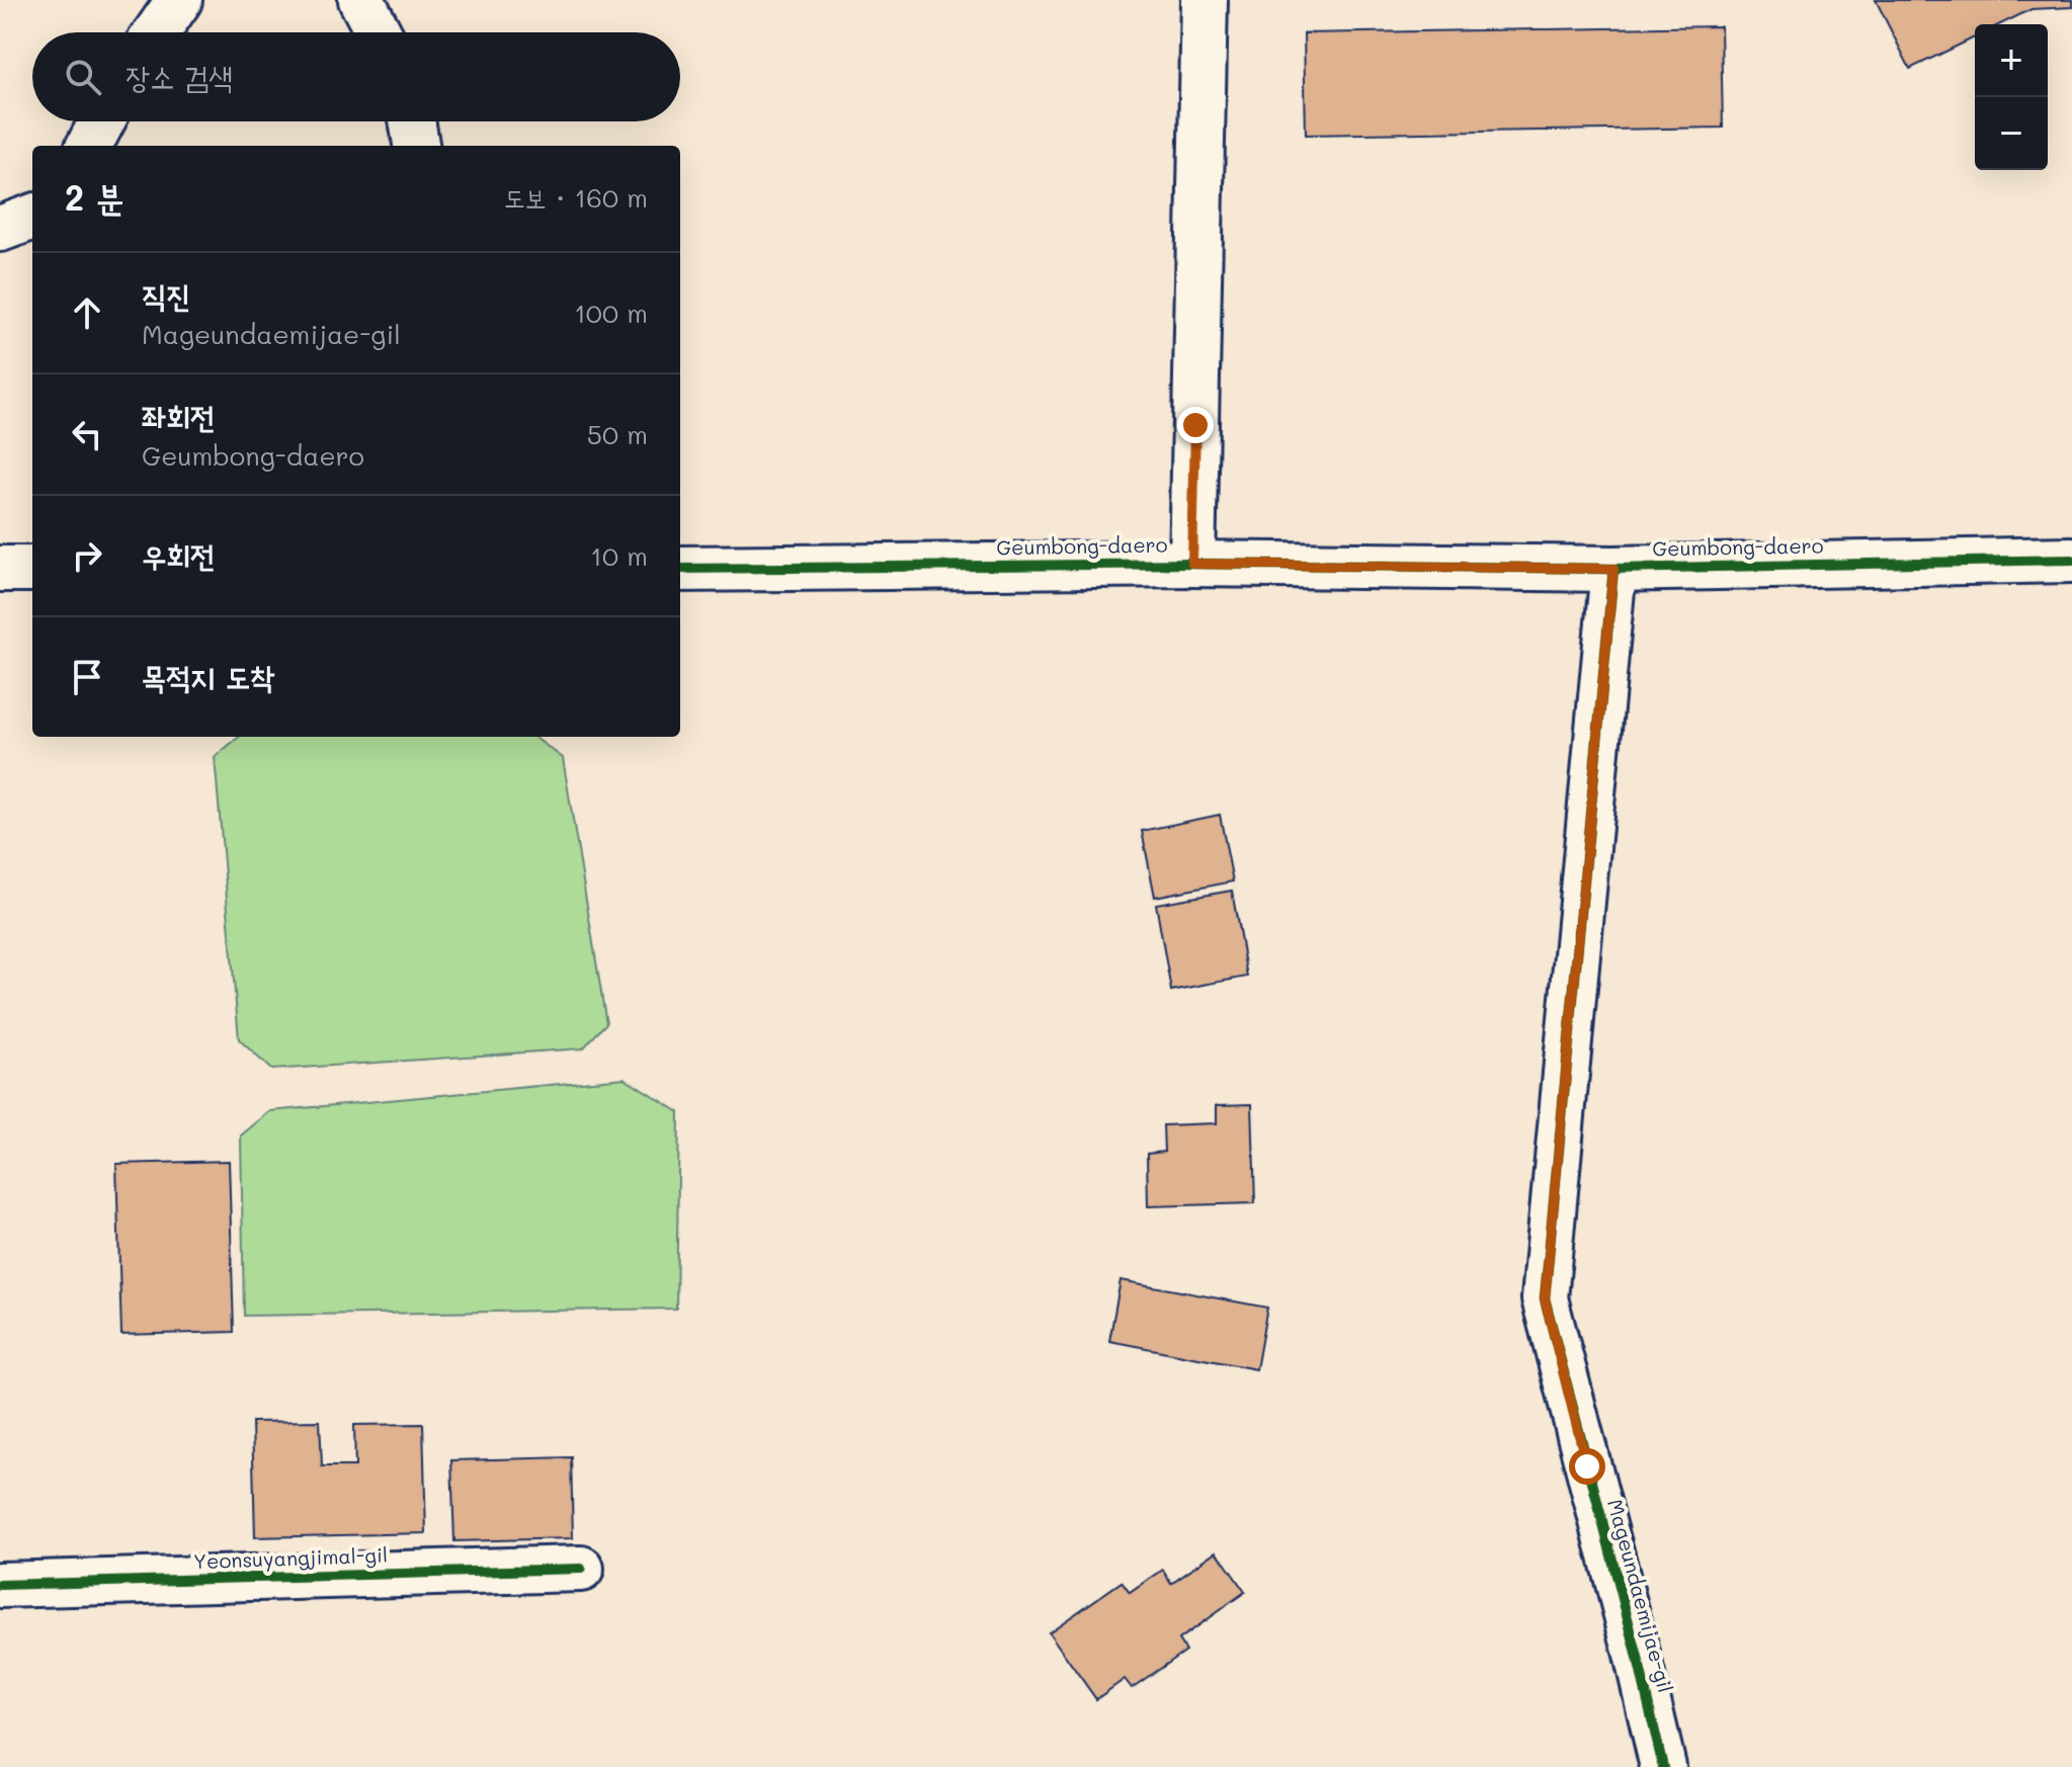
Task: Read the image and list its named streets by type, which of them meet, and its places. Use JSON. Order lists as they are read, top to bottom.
{
  "streets": {
    "street": ["Geumbong-daero", "Yeonsuyangjimal-gil", "Mageundaemijae-gil"]
  },
  "crossings": [
    ["Geumbong-daero", "Mageundaemijae-gil"]
  ],
  "page": {
    "map_buttons": ["+", "−"],
    "search": "장소 검색",
    "heading": ["2 분", "도보 · 160 m"],
    "list": [
      ["직진", "Mageundaemijae-gil", "100 m"],
      ["좌회전", "Geumbong-daero", "50 m"],
      ["우회전", "10 m"],
      "목적지 도착"
    ]
  }
}
